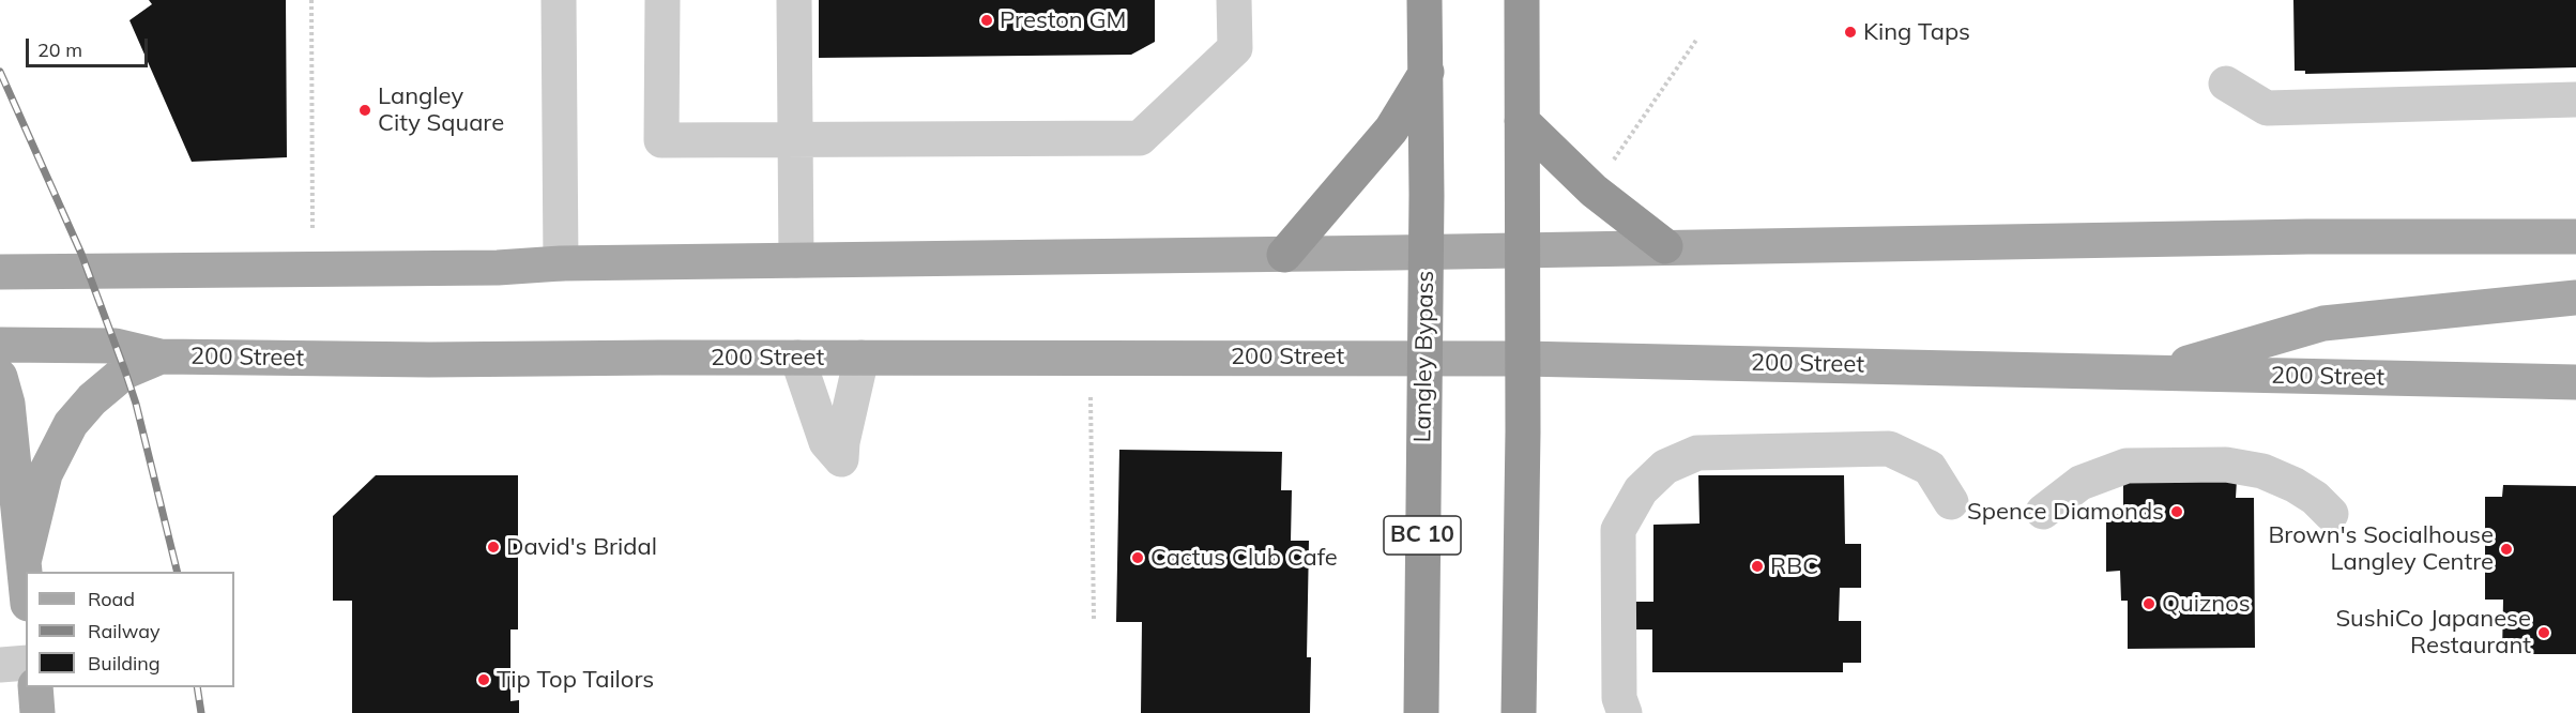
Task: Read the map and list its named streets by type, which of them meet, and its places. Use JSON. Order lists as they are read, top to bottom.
{
  "streets": {
    "highway": ["Langley Bypass", "BC 10"],
    "main road": ["200 Street"]
  },
  "crossings": [
    ["200 Street", "Langley Bypass"]
  ],
  "places": [
    "Preston GM",
    "King Taps",
    "Langley City Square",
    "Spence Diamonds",
    "David's Bridal",
    "Brown's Socialhouse Langley Centre",
    "Cactus Club Cafe",
    "RBC",
    "Quiznos",
    "SushiCo Japanese Restaurant",
    "Tip Top Tailors"
  ],
  "legend": ["Road", "Railway", "Building"],
  "scale_bar": "20 m"
}
